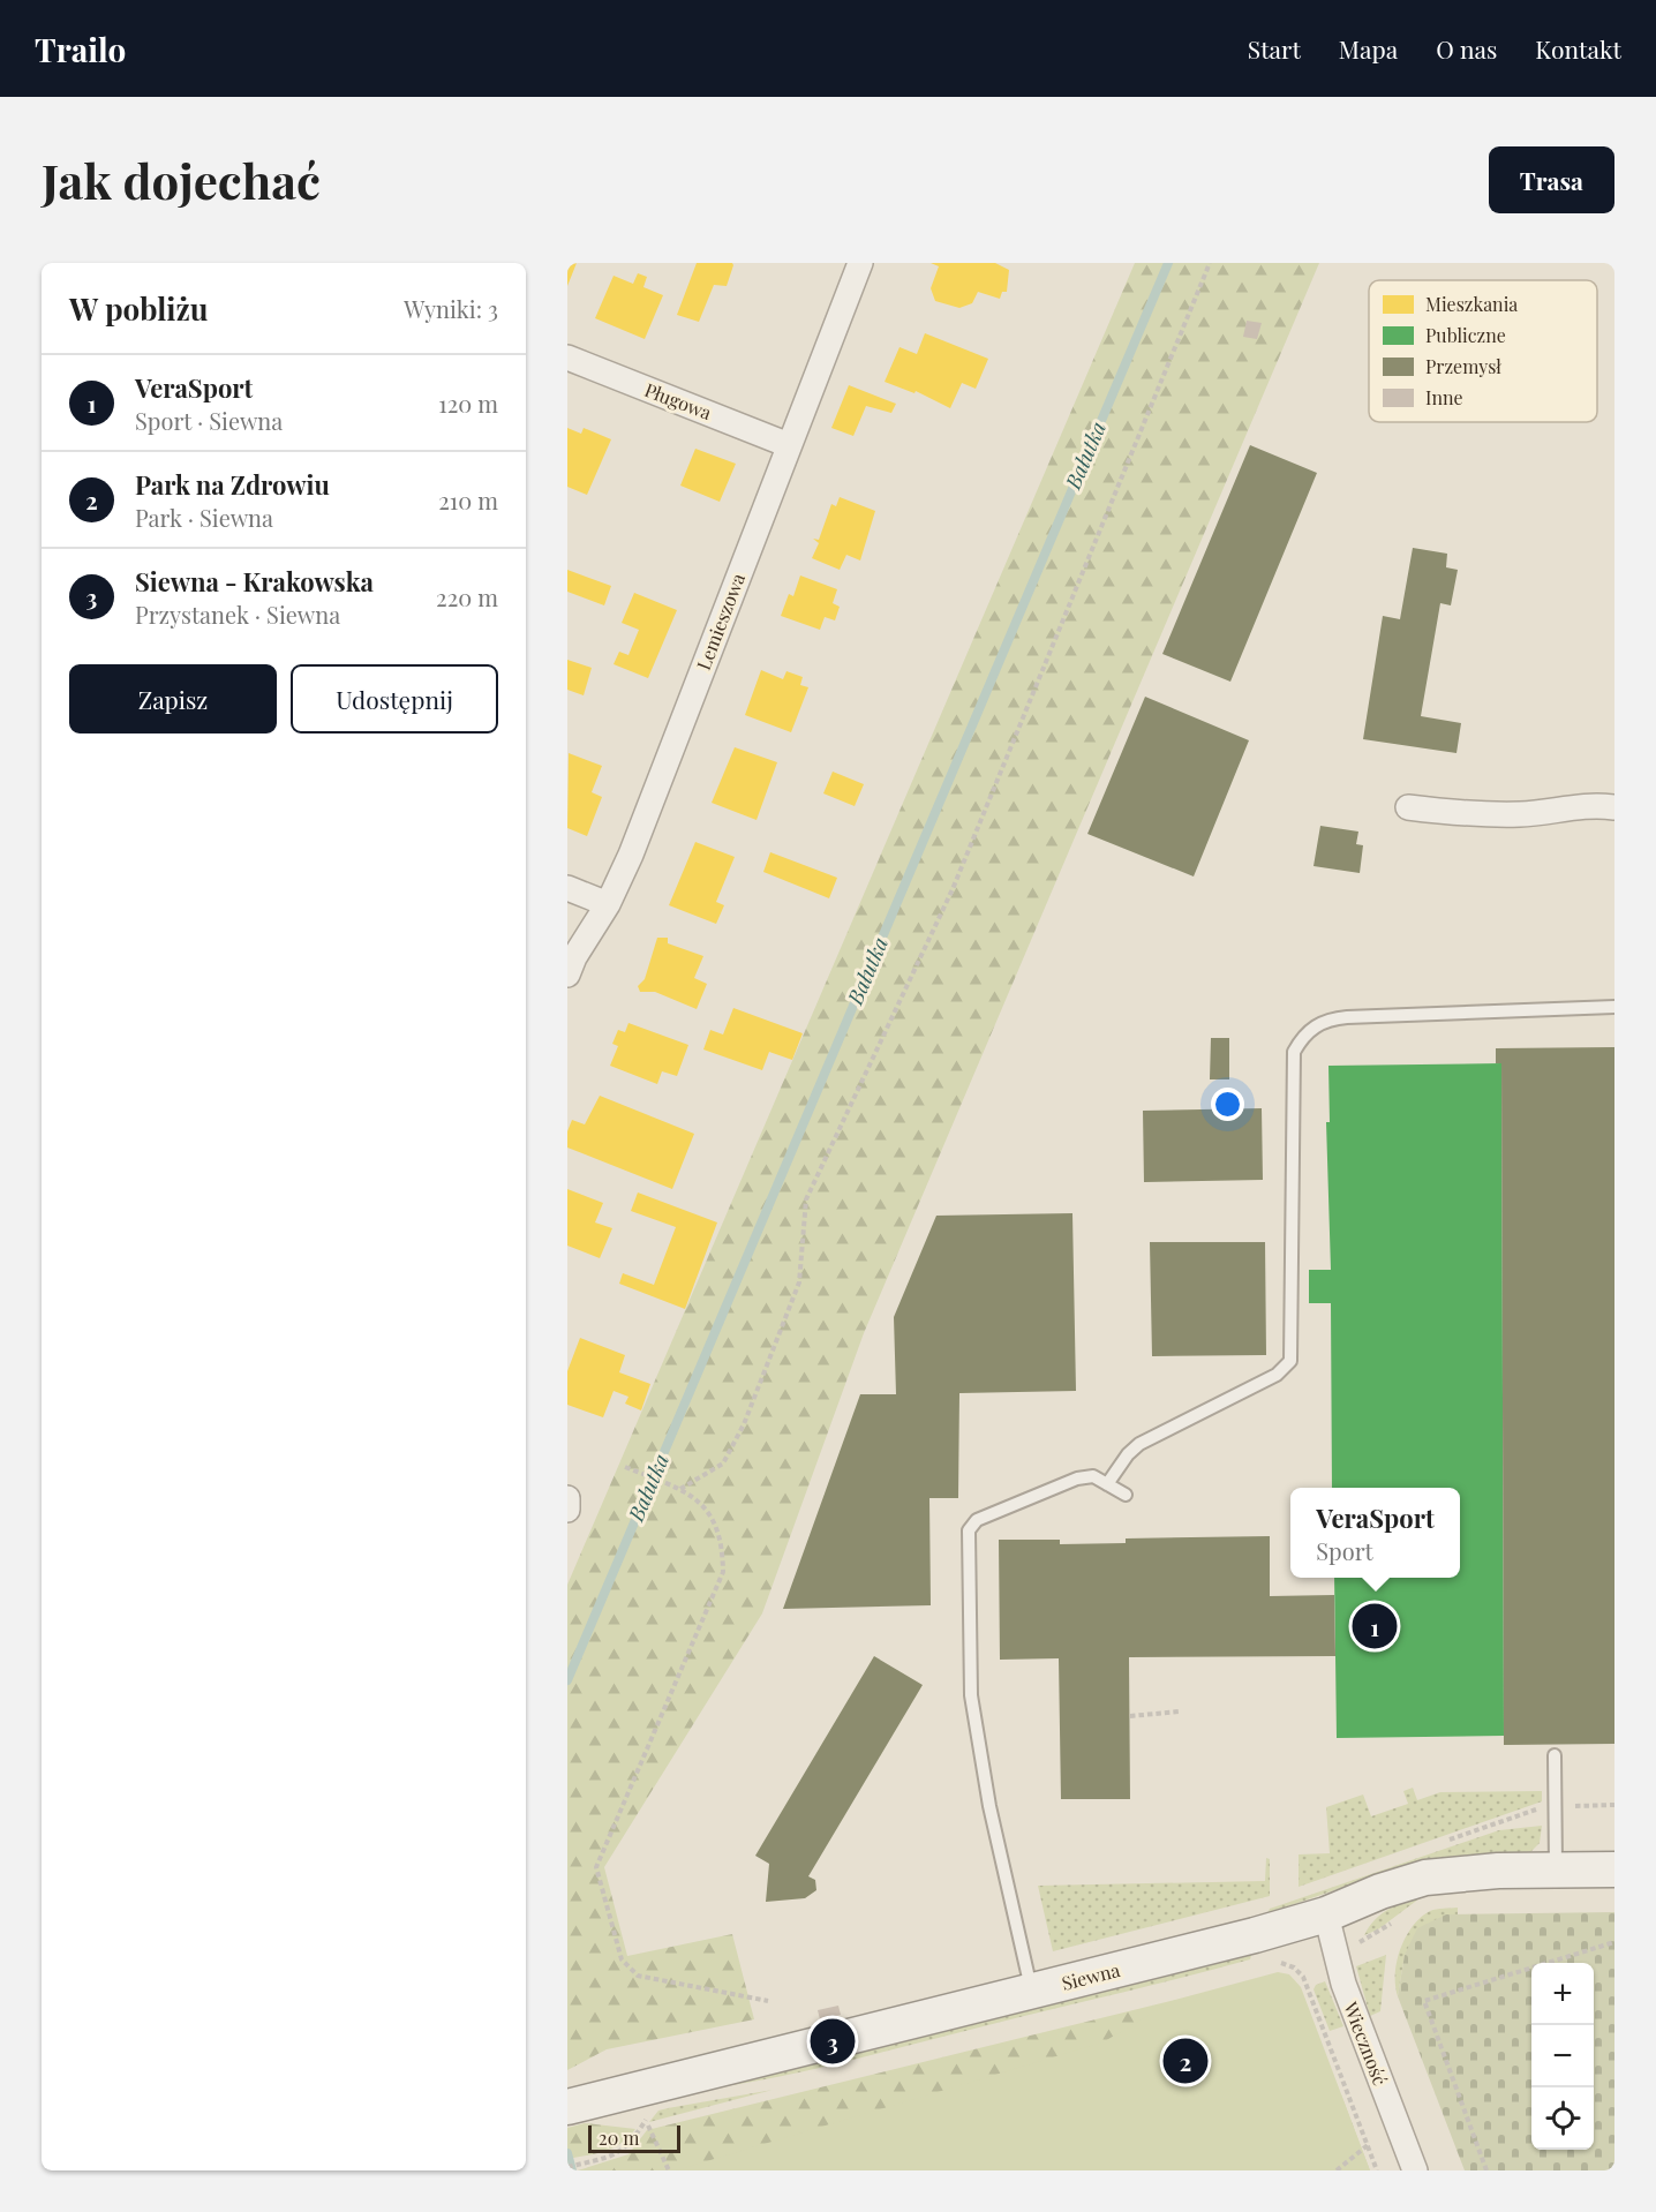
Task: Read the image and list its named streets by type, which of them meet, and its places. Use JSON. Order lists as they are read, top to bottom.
{
  "streets": {
    "street": [
      "Pługowa",
      "Lemieszowa",
      "Siewna",
      "Wieczność"
    ]
  },
  "crossings": [
    ["Pługowa", "Lemieszowa"],
    ["Siewna", "Wieczność"]
  ],
  "water": ["Bałutka"],
  "legend": [
    "Mieszkania",
    "Publiczne",
    "Przemysł",
    "Inne"
  ],
  "scale_bar": "20 m",
  "page": {
    "header": "Trailo",
    "nav": [
      "Start",
      "Mapa",
      "O nas",
      "Kontakt"
    ],
    "buttons": [
      "Trasa",
      ["Zapisz", "Udostępnij"]
    ],
    "title": "Jak dojechać",
    "heading": ["W pobliżu", "Wyniki: 3"],
    "list": [
      {
        "mark": "1",
        "name": "VeraSport",
        "note": "Sport · Siewna",
        "value": "120 m"
      },
      {
        "mark": "2",
        "name": "Park na Zdrowiu",
        "note": "Park · Siewna",
        "value": "210 m"
      },
      {
        "mark": "3",
        "name": "Siewna - Krakowska",
        "note": "Przystanek · Siewna",
        "value": "220 m"
      }
    ],
    "popup": ["VeraSport", "Sport"],
    "pins": ["1", "3", "2"],
    "map_buttons": ["+", "−"],
    "scale": "20 m"
  }
}
